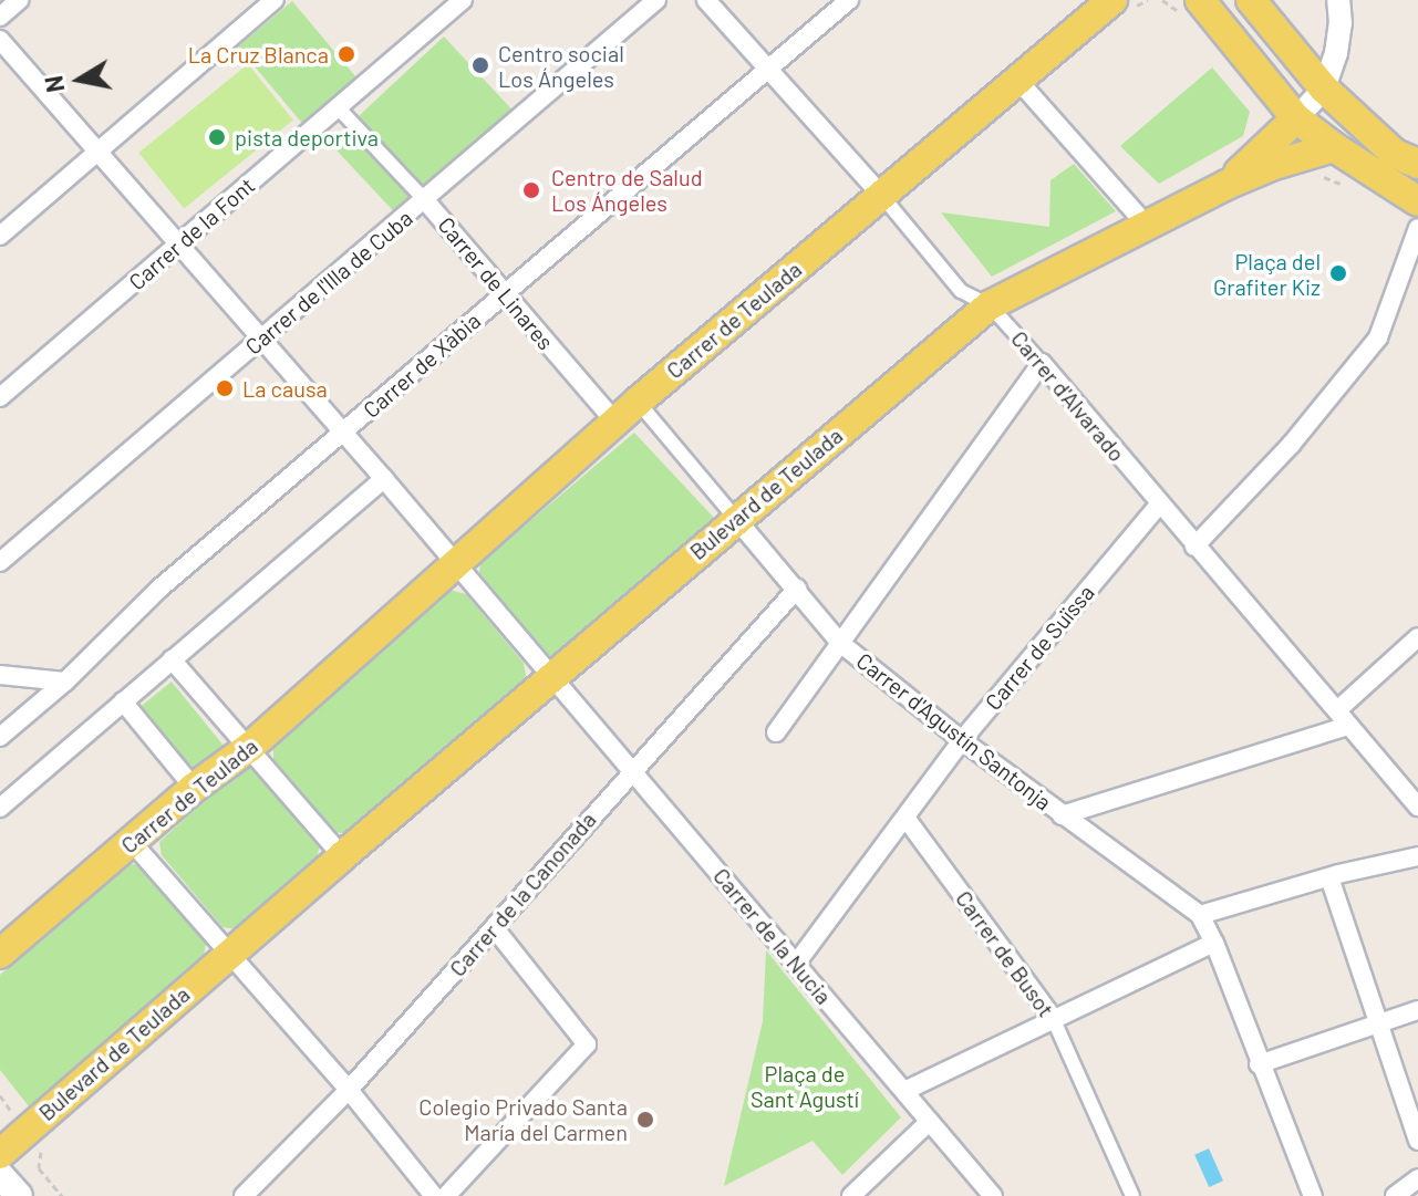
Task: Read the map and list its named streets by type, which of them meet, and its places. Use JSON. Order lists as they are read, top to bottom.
{
  "streets": {
    "main road": ["Carrer de Teulada", "Bulevard de Teulada"],
    "street": [
      "Carrer de la Font",
      "Carrer de l'Illa de Cuba",
      "Carrer de Linares",
      "Carrer de Xàbia",
      "Carrer d'Alvarado",
      "Carrer de Suïssa",
      "Carrer d'Agustín Santonja",
      "Carrer de la Canonada",
      "Carrer de la Nucia",
      "Carrer de Busot"
    ]
  },
  "crossings": [
    ["Carrer de la Font", "Carrer de Linares"],
    ["Carrer de l'Illa de Cuba", "Carrer de Linares"],
    ["Carrer de Linares", "Carrer de Teulada"],
    ["Carrer de Linares", "Carrer de Xàbia"],
    ["Carrer de Teulada", "Carrer d'Alvarado"],
    ["Carrer de Xàbia", "Carrer d'Alvarado"],
    ["Carrer d'Alvarado", "Bulevard de Teulada"],
    ["Carrer d'Alvarado", "Carrer de Suïssa"],
    ["Bulevard de Teulada", "Carrer d'Agustín Santonja"],
    ["Bulevard de Teulada", "Carrer de la Nucia"],
    ["Carrer de Suïssa", "Carrer d'Agustín Santonja"],
    ["Carrer de Suïssa", "Carrer de la Nucia"],
    ["Carrer de Suïssa", "Carrer de Busot"],
    ["Carrer d'Agustín Santonja", "Carrer de la Canonada"],
    ["Carrer de la Canonada", "Carrer de la Nucia"]
  ],
  "parks": ["Plaça de Sant Agustí"],
  "places": [
    "La Cruz Blanca",
    "Centro social Los Ángeles",
    "pista deportiva",
    "Centro de Salud Los Ángeles",
    "Plaça del Grafiter Kiz",
    "La causa",
    "Colegio Privado Santa María del Carmen"
  ],
  "north": "left"
}
